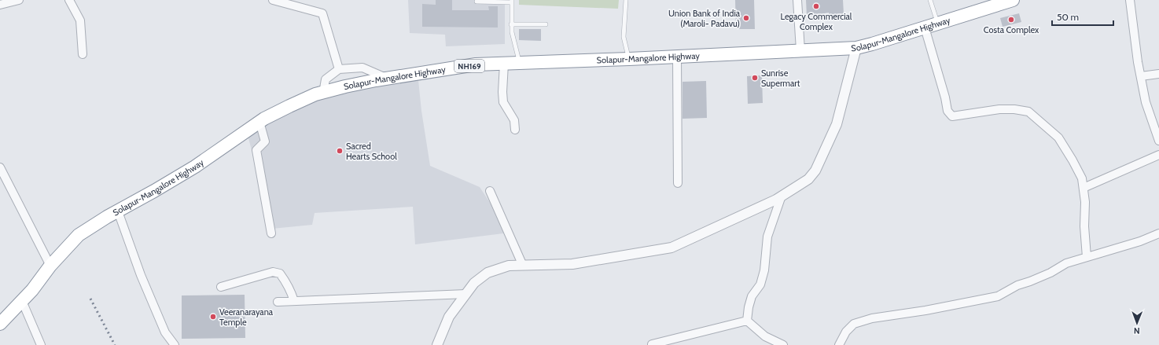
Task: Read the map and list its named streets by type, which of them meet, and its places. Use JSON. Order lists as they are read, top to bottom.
{
  "streets": {
    "highway": ["Solapur-Mangalore Highway", "NH169"]
  },
  "places": [
    "Legacy Commercial Complex",
    "Union Bank of India (Maroli- Padavu)",
    "Costa Complex",
    "Sunrise Supermart",
    "Sacred Hearts School",
    "Veeranarayana Temple"
  ],
  "scale_bar": "50 m",
  "north": "bottom"
}
